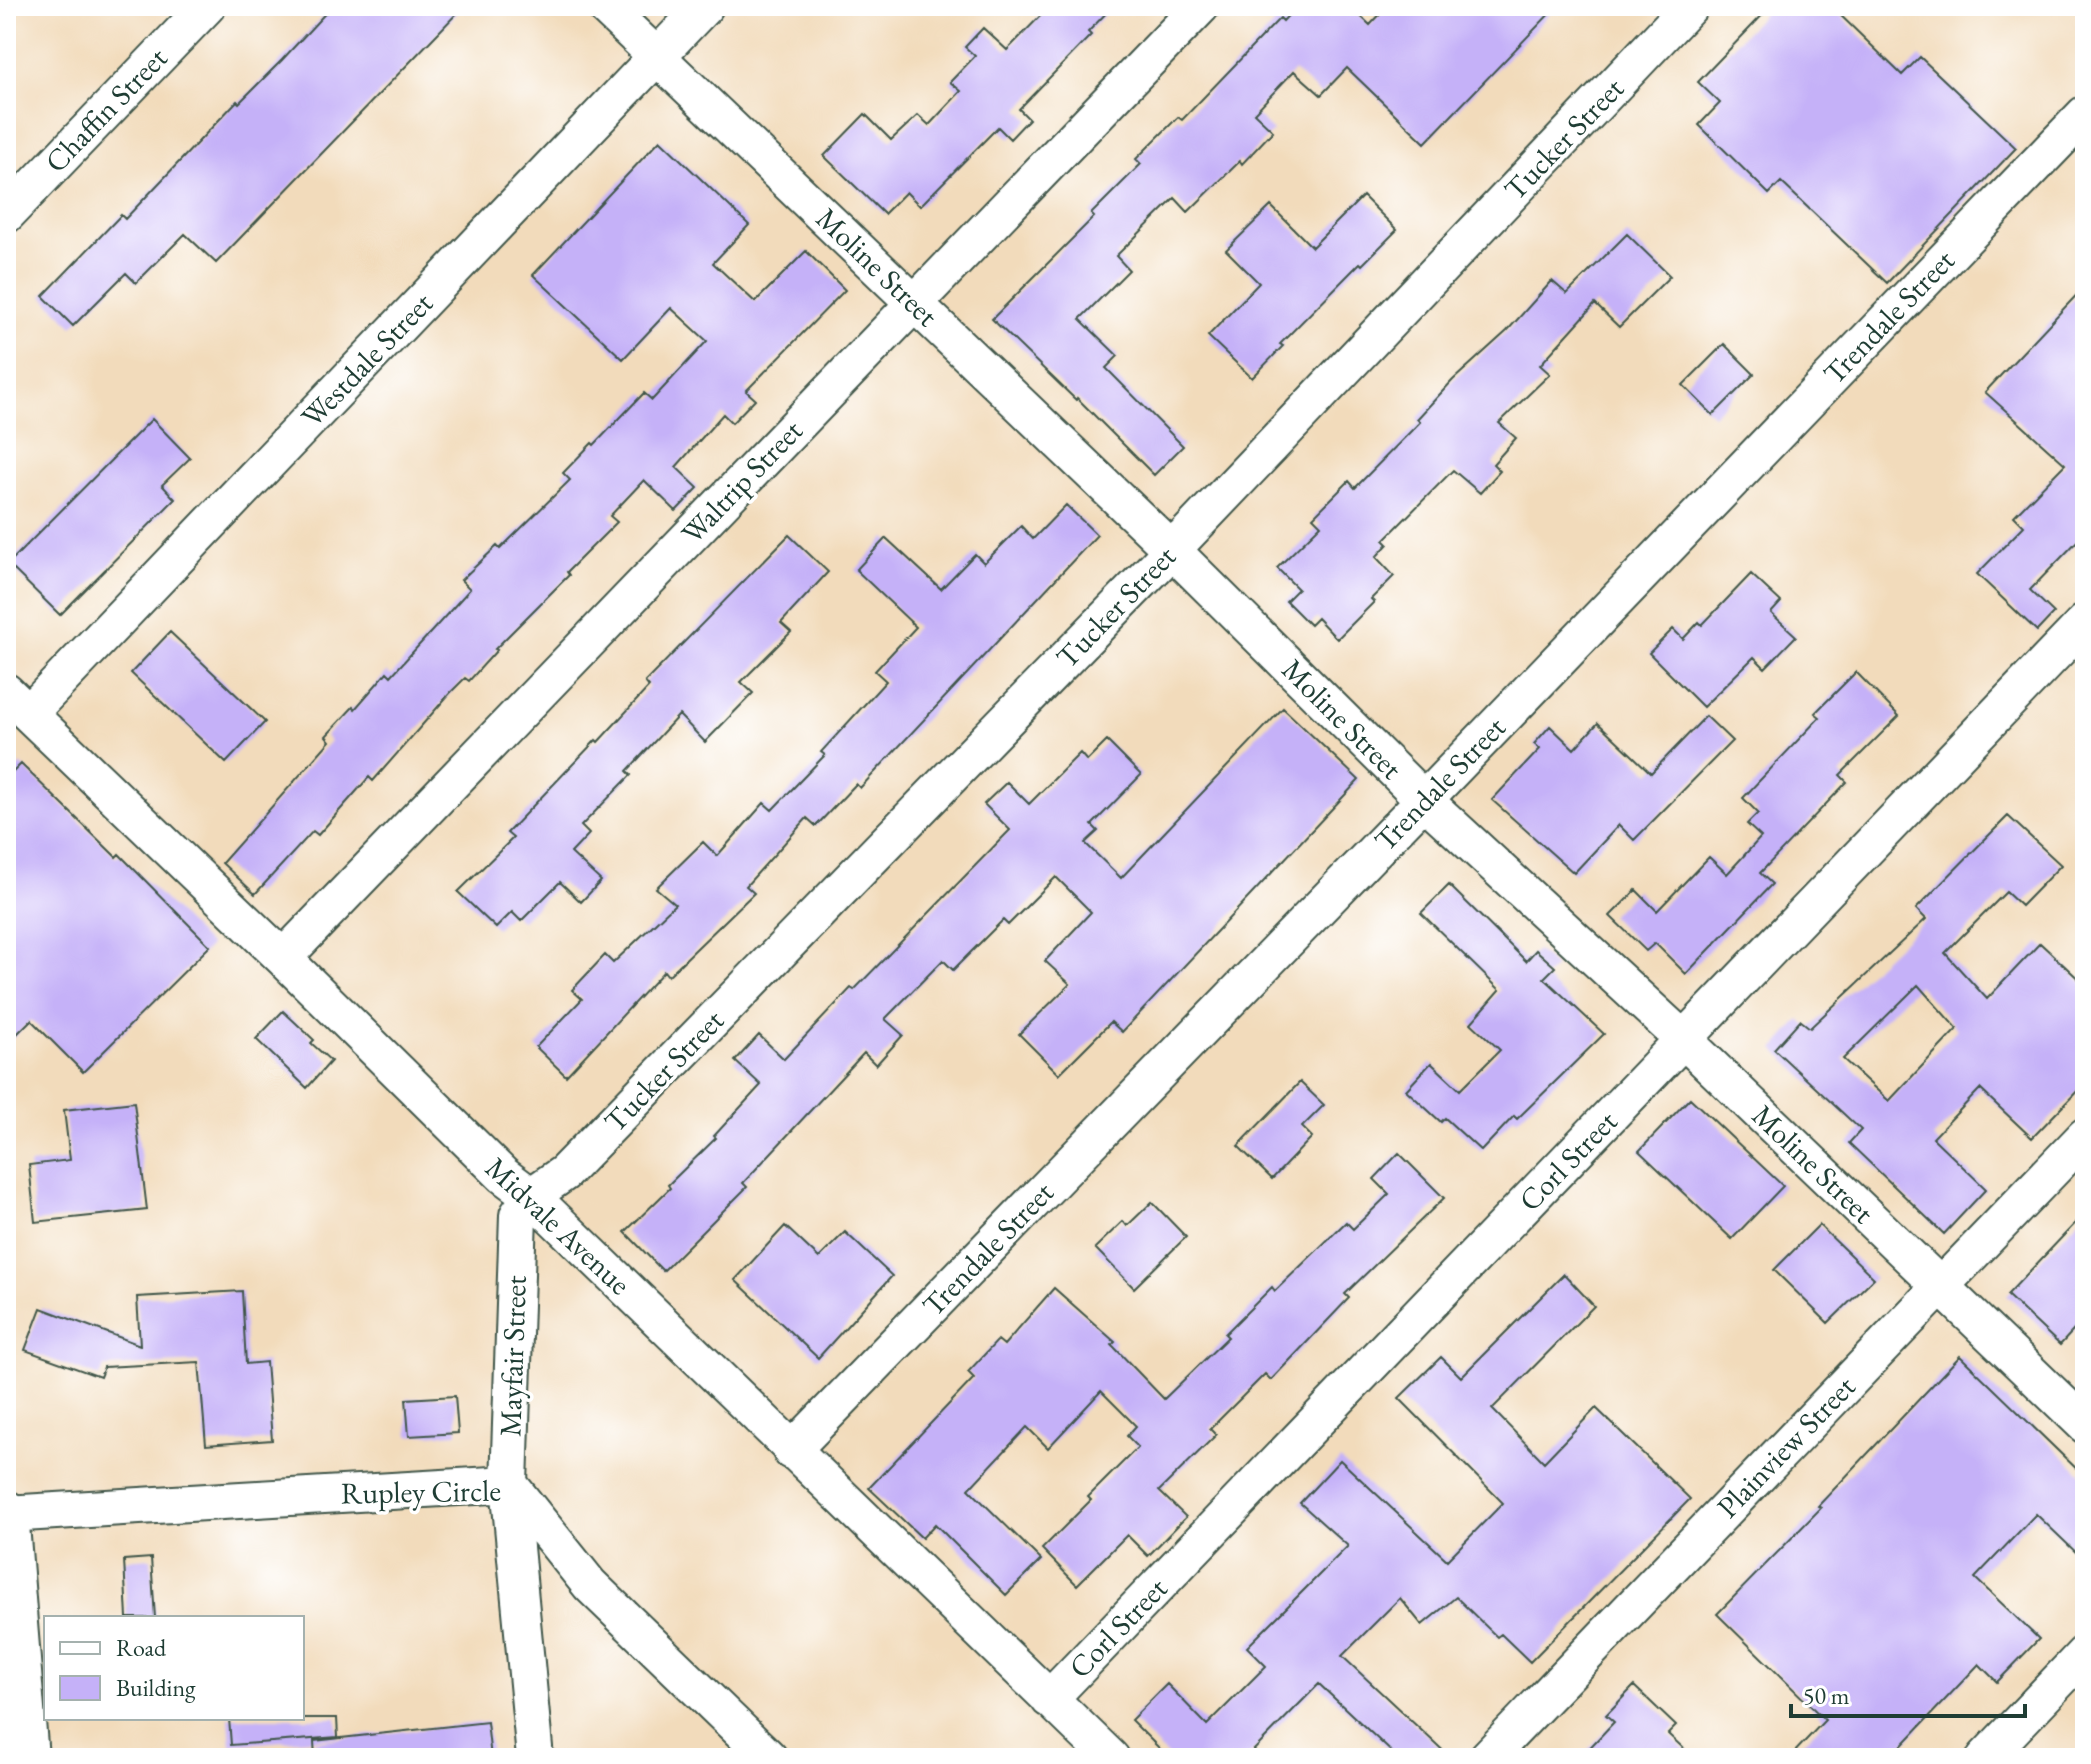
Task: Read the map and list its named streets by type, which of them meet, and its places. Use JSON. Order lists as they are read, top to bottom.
{
  "streets": {
    "street": [
      "Chaffin Street",
      "Tucker Street",
      "Moline Street",
      "Trendale Street",
      "Westdale Street",
      "Waltrip Street",
      "Corl Street",
      "Midvale Avenue",
      "Mayfair Street",
      "Plainview Street",
      "Rupley Circle"
    ]
  },
  "crossings": [
    ["Tucker Street", "Moline Street"],
    ["Tucker Street", "Midvale Avenue"],
    ["Tucker Street", "Mayfair Street"],
    ["Moline Street", "Trendale Street"],
    ["Moline Street", "Westdale Street"],
    ["Moline Street", "Waltrip Street"],
    ["Moline Street", "Corl Street"],
    ["Moline Street", "Plainview Street"],
    ["Trendale Street", "Midvale Avenue"],
    ["Westdale Street", "Midvale Avenue"],
    ["Waltrip Street", "Midvale Avenue"],
    ["Corl Street", "Midvale Avenue"],
    ["Midvale Avenue", "Mayfair Street"],
    ["Mayfair Street", "Rupley Circle"]
  ],
  "legend": ["Road", "Building"],
  "scale_bar": "50 m"
}
